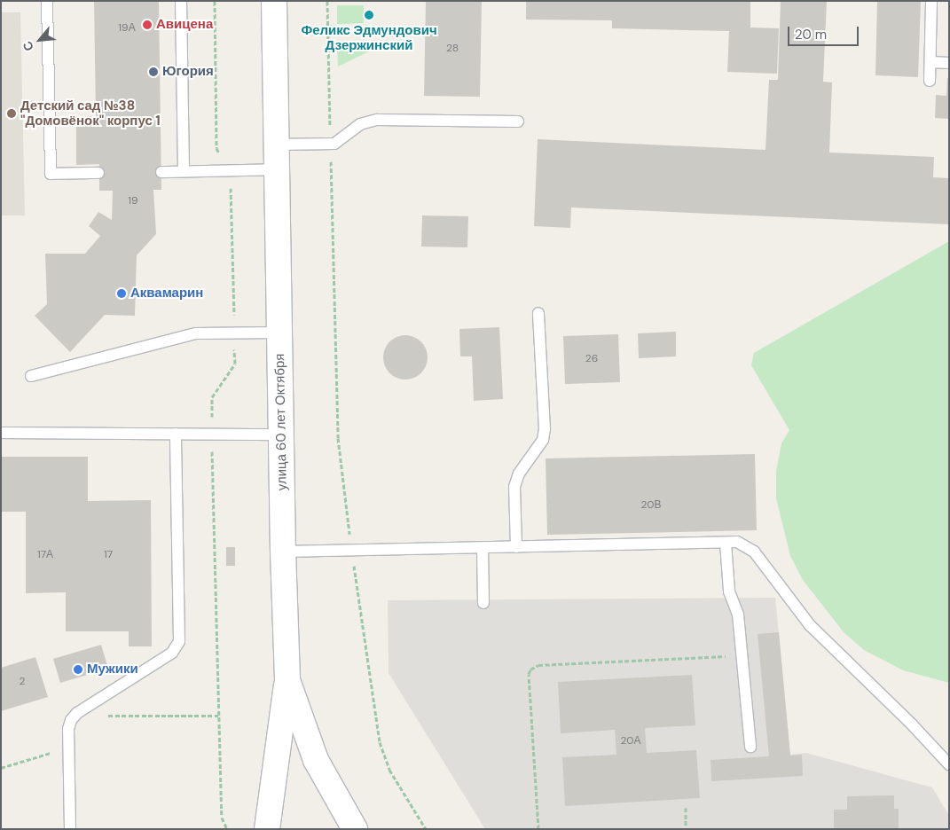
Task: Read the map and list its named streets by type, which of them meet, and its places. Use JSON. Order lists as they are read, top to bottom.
{
  "streets": {
    "main road": ["улица 60 лет Октября"]
  },
  "places": [
    "Феликс Эдмундович Дзержинский",
    "Авицена",
    "Югория",
    "Детский сад №38 \"Домовёнок\" корпус 1",
    "Аквамарин",
    "Мужики"
  ],
  "house_numbers": [
    "19А",
    "28",
    "19",
    "26",
    "20В",
    "17А",
    "17",
    "2",
    "20А"
  ],
  "scale_bar": "20 m",
  "north": "bottom left"
}
